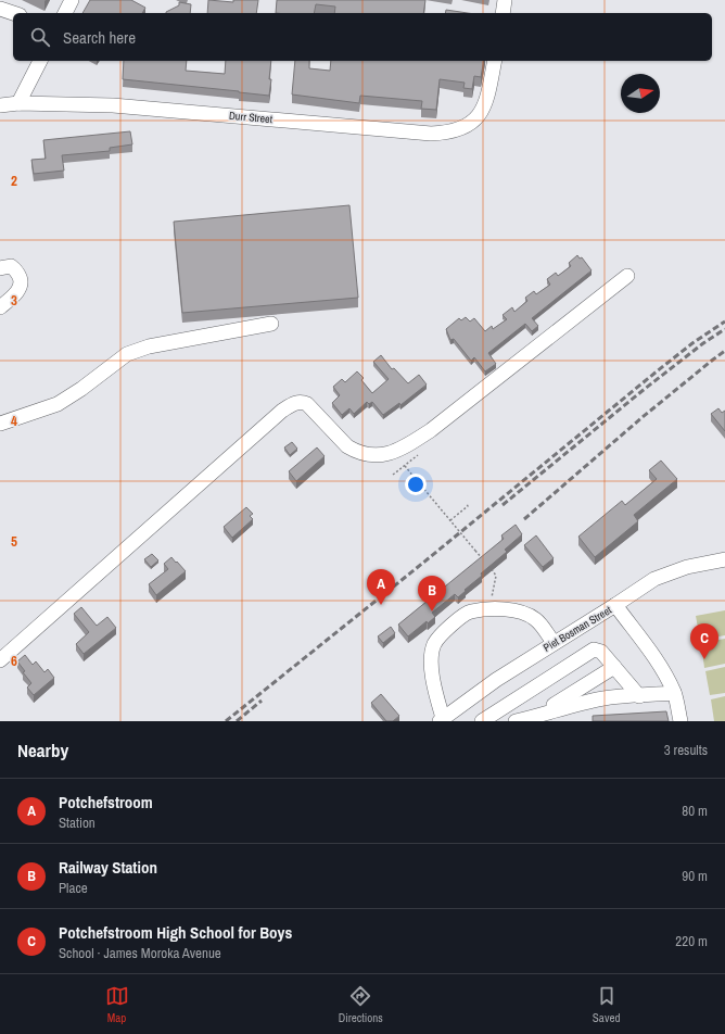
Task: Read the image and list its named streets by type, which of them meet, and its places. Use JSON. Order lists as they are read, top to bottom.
{
  "streets": {
    "street": ["Durr Street", "Piet Bosman Street"]
  },
  "north": "right",
  "page": {
    "search": "Search here",
    "pins": ["A", "B", "C"],
    "heading": ["Nearby", "3 results"],
    "list": [
      {
        "mark": "A",
        "name": "Potchefstroom",
        "note": "Station",
        "value": "80 m"
      },
      {
        "mark": "B",
        "name": "Railway Station",
        "note": "Place",
        "value": "90 m"
      },
      {
        "mark": "C",
        "name": "Potchefstroom High School for Boys",
        "note": "School · James Moroka Avenue",
        "value": "220 m"
      }
    ],
    "nav": ["Map", "Directions", "Saved"]
  },
  "grid": {
    "rows": [
      "2",
      "3",
      "4",
      "5",
      "6"
    ]
  }
}
